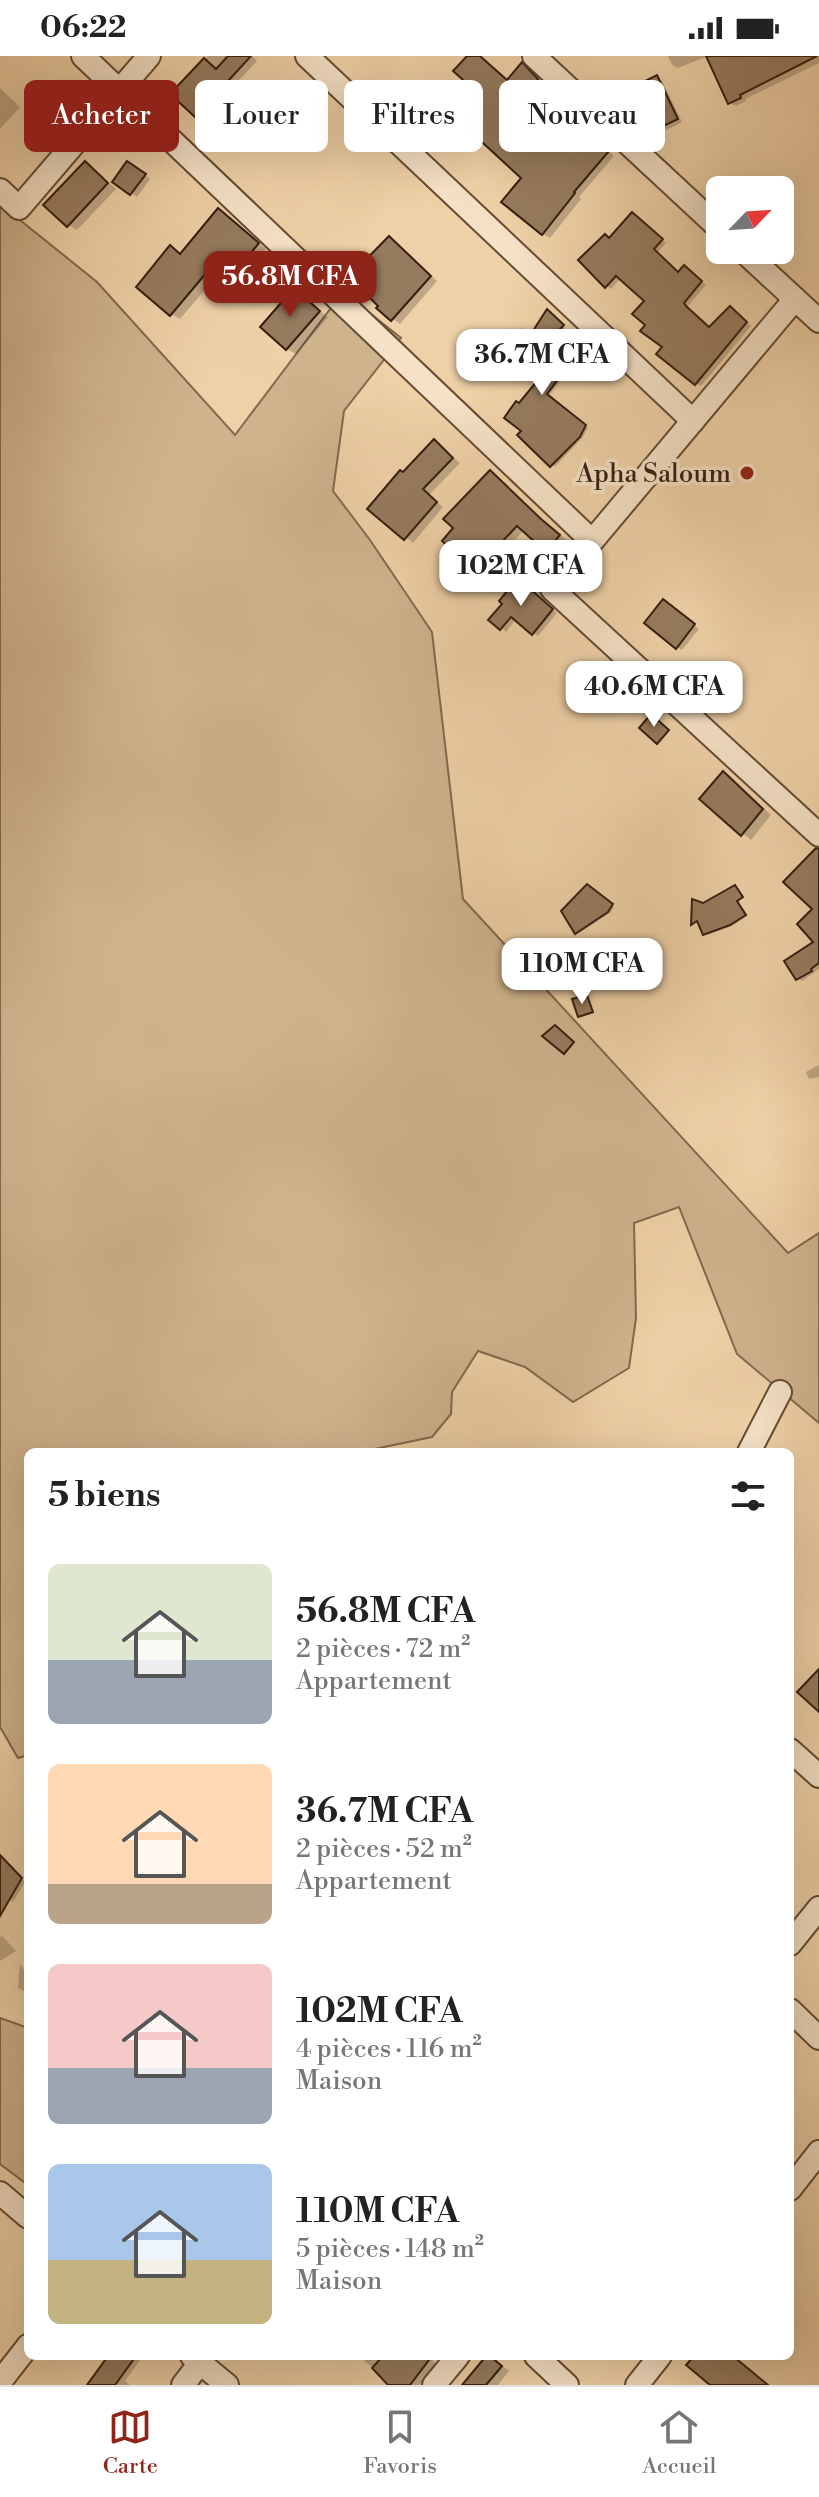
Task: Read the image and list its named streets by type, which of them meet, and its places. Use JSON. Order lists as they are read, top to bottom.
{
  "places": ["Apha Saloum"],
  "north": "top right",
  "page": {
    "status": "06:22",
    "chip": [
      "Acheter",
      "Louer",
      "Filtres",
      "Nouveau"
    ],
    "price": [
      "56.8M CFA",
      "36.7M CFA",
      "102M CFA",
      "40.6M CFA",
      "110M CFA"
    ],
    "heading": "5 biens",
    "list": [
      {
        "name": "56.8M CFA",
        "note": "2 pièces · 72 m² · Appartement"
      },
      {
        "name": "36.7M CFA",
        "note": "2 pièces · 52 m² · Appartement"
      },
      {
        "name": "102M CFA",
        "note": "4 pièces · 116 m² · Maison"
      },
      {
        "name": "110M CFA",
        "note": "5 pièces · 148 m² · Maison"
      }
    ],
    "tabs": ["Carte", "Favoris", "Accueil"]
  }
}
